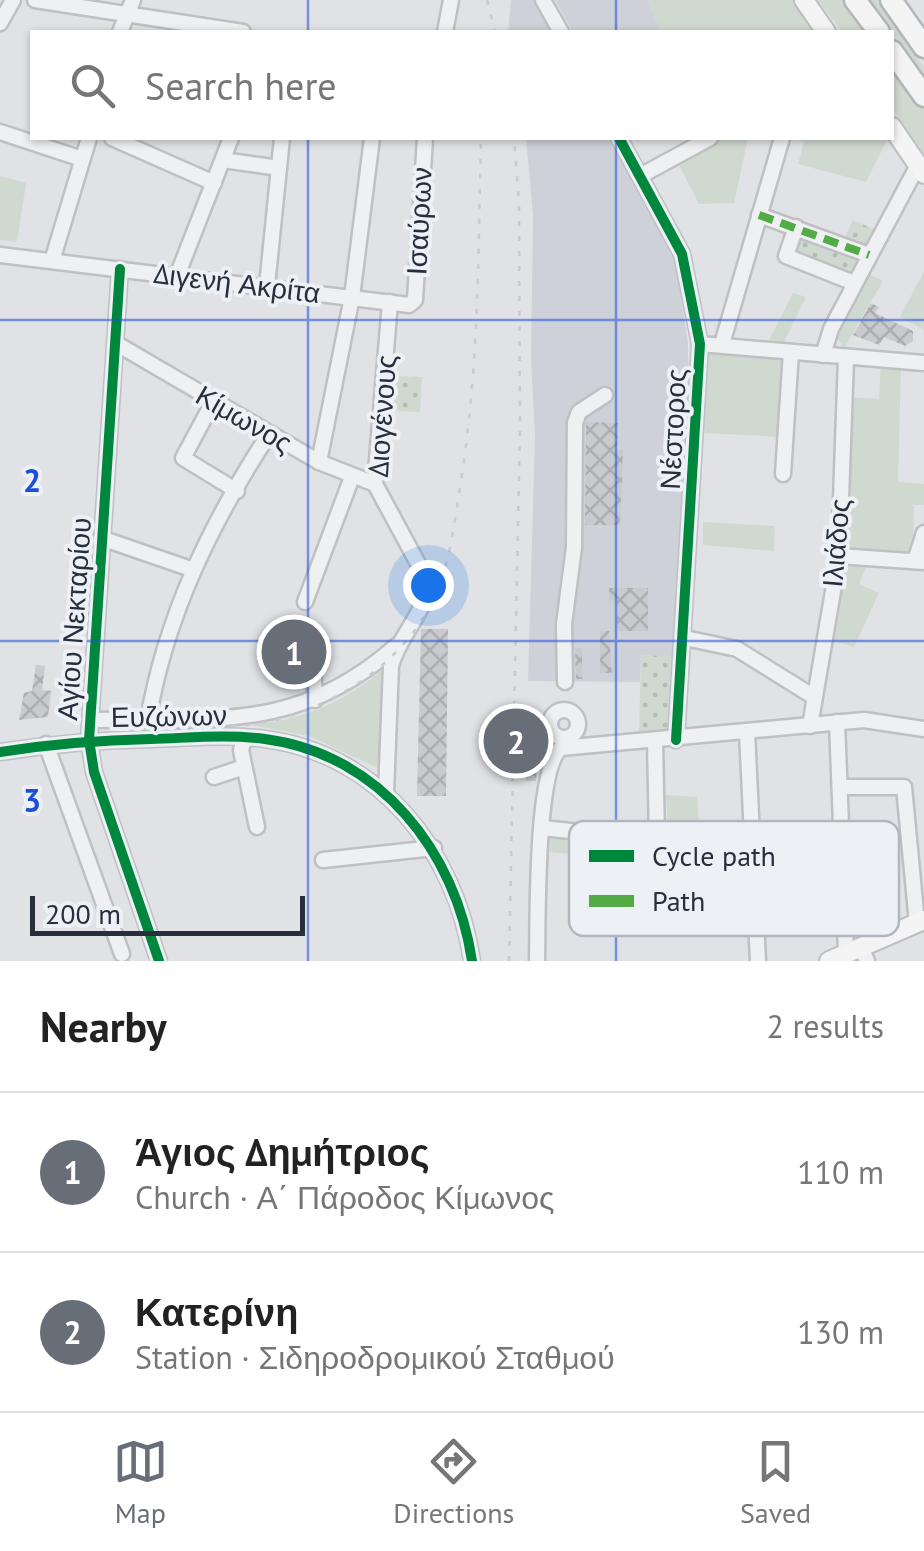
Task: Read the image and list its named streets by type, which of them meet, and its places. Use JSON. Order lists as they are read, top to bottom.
{
  "streets": {
    "street": [
      "Ισαύρων",
      "Διγενή Ακρίτα",
      "Διογένους",
      "Κίμωνος",
      "Νέστορος",
      "Ιλιάδος",
      "Αγίου Νεκταρίου",
      "Ευζώνων"
    ]
  },
  "crossings": [
    ["Ισαύρων", "Διγενή Ακρίτα"],
    ["Διγενή Ακρίτα", "Διογένους"],
    ["Διγενή Ακρίτα", "Αγίου Νεκταρίου"],
    ["Διογένους", "Κίμωνος"],
    ["Διογένους", "Ευζώνων"],
    ["Κίμωνος", "Αγίου Νεκταρίου"],
    ["Αγίου Νεκταρίου", "Ευζώνων"]
  ],
  "legend": ["Cycle path", "Path"],
  "scale_bar": "200 m",
  "page": {
    "search": "Search here",
    "pins": ["1", "2"],
    "scale": "200 m",
    "heading": ["Nearby", "2 results"],
    "list": [
      {
        "mark": "1",
        "name": "Άγιος Δημήτριος",
        "note": "Church · Α΄ Πάροδος Κίμωνος",
        "value": "110 m"
      },
      {
        "mark": "2",
        "name": "Κατερίνη",
        "note": "Station · Σιδηροδρομικού Σταθμού",
        "value": "130 m"
      }
    ],
    "nav": ["Map", "Directions", "Saved"]
  },
  "grid": {
    "rows": ["2", "3"]
  }
}
